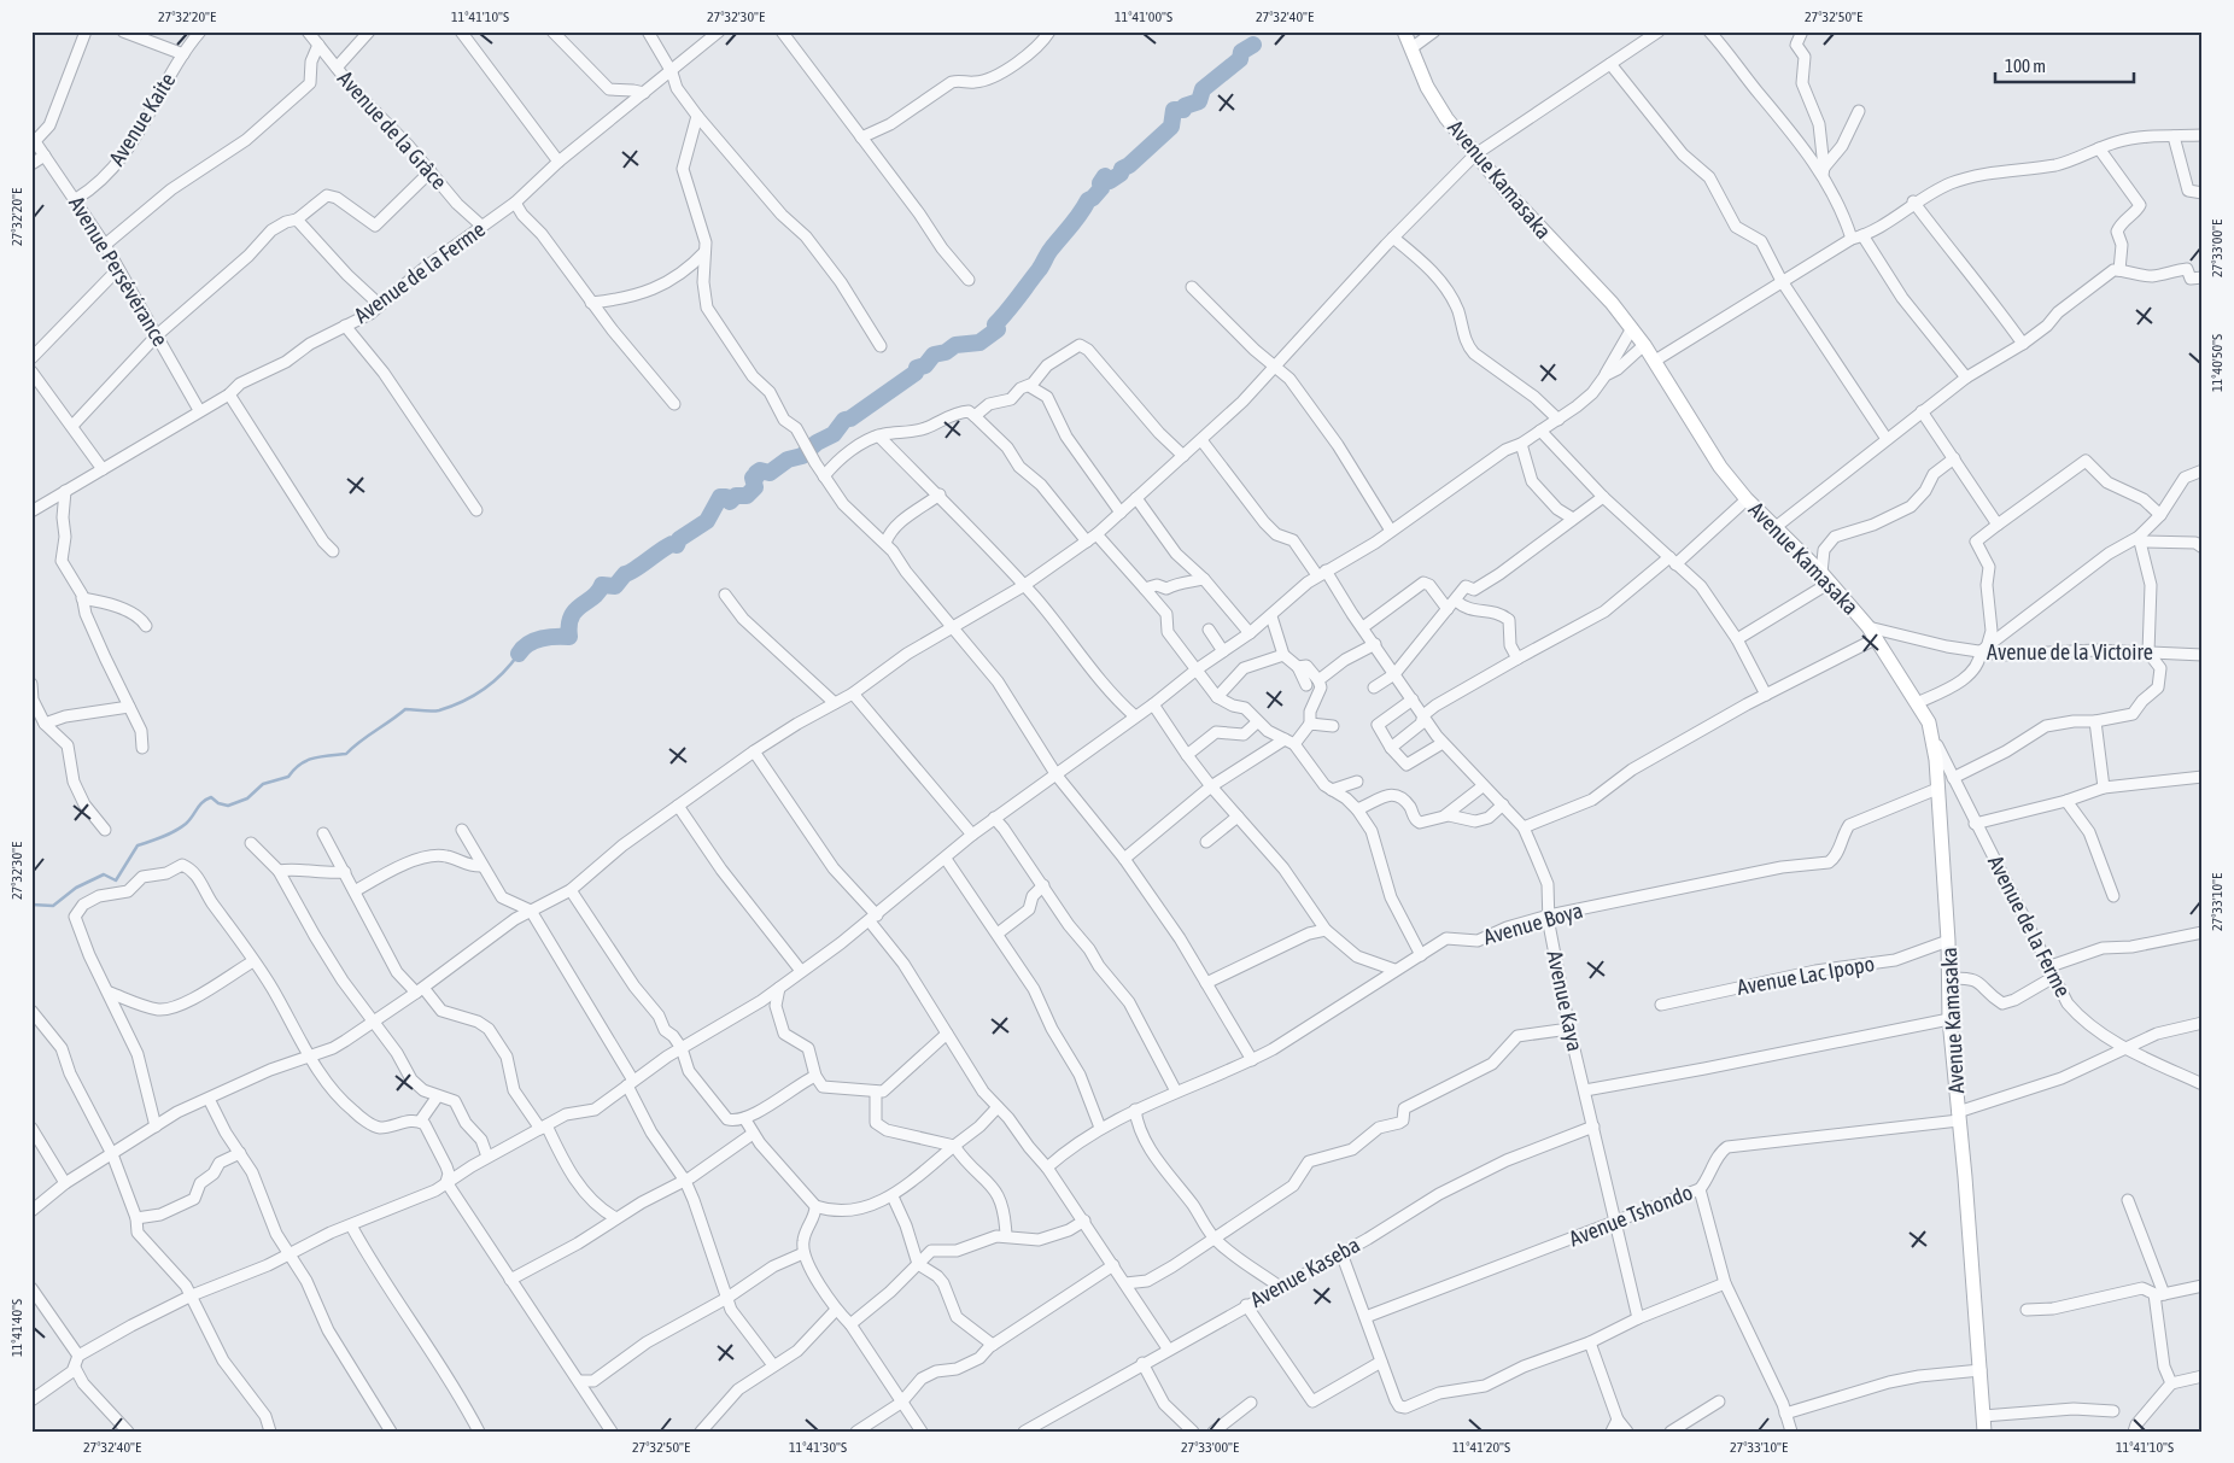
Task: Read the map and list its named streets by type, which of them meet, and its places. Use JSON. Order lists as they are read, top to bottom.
{
  "streets": {
    "street": [
      "Avenue Kaite",
      "Avenue de la Grâce",
      "Avenue Kamasaka",
      "Avenue Persévérance",
      "Avenue de la Ferme",
      "Avenue de la Victoire",
      "Avenue Boya",
      "Avenue Lac Ipopo",
      "Avenue Kaya",
      "Avenue Tshondo",
      "Avenue Kaseba"
    ]
  },
  "crossings": [
    ["Avenue Kaite", "Avenue Persévérance"],
    ["Avenue de la Grâce", "Avenue de la Ferme"],
    ["Avenue Kamasaka", "Avenue de la Ferme"],
    ["Avenue Kamasaka", "Avenue de la Victoire"],
    ["Avenue Kamasaka", "Avenue Boya"],
    ["Avenue Kamasaka", "Avenue Lac Ipopo"],
    ["Avenue Kamasaka", "Avenue Tshondo"],
    ["Avenue Persévérance", "Avenue de la Ferme"],
    ["Avenue Boya", "Avenue Kaya"],
    ["Avenue Kaya", "Avenue Tshondo"],
    ["Avenue Kaya", "Avenue Kaseba"]
  ],
  "scale_bar": "100 m",
  "coordinates": [
    "27°32'20\"E",
    "11°41'10\"S",
    "27°32'30\"E",
    "11°41'00\"S",
    "27°32'40\"E",
    "27°32'50\"E",
    "27°33'00\"E",
    "11°40'50\"S",
    "27°33'10\"E",
    "11°41'40\"S",
    "11°41'30\"S",
    "11°41'20\"S"
  ]
}
